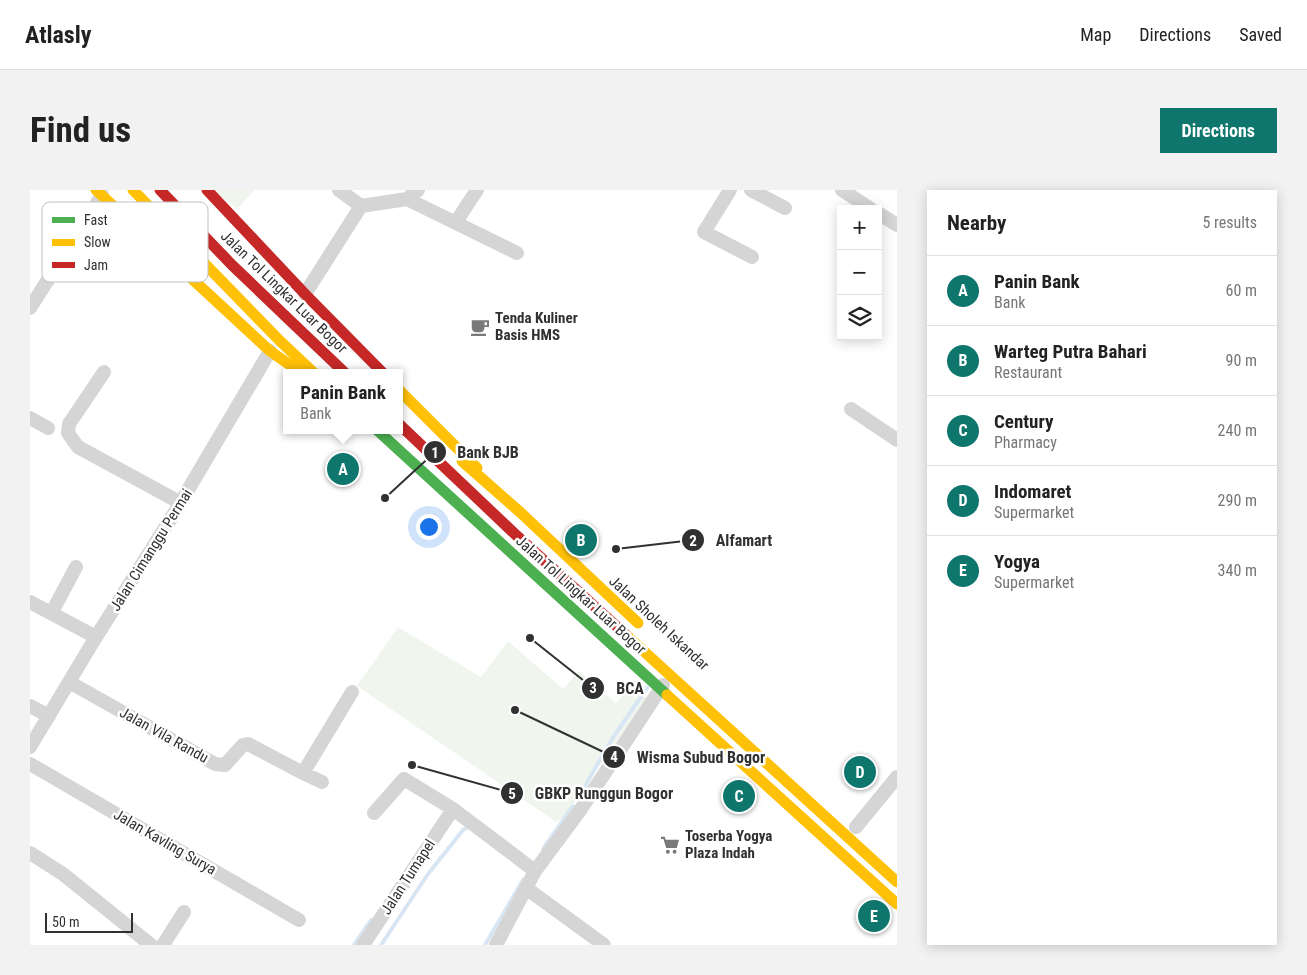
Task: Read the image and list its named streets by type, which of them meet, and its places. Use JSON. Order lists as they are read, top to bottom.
{
  "streets": {
    "main road": ["Jalan Tol Lingkar Luar Bogor", "Jalan Sholeh Iskandar"],
    "street": [
      "Jalan Cimanggu Permai",
      "Jalan Vila Randu",
      "Jalan Kavling Surya",
      "Jalan Tumapel"
    ]
  },
  "crossings": [
    ["Jalan Cimanggu Permai", "Jalan Vila Randu"]
  ],
  "places": {
    "cafe": ["Tenda Kuliner Basis HMS"],
    "other": [
      "Bank BJB",
      "Alfamart",
      "BCA",
      "Wisma Subud Bogor",
      "GBKP Runggun Bogor"
    ],
    "supermarket": ["Toserba Yogya Plaza Indah"]
  },
  "legend": ["Fast", "Slow", "Jam"],
  "scale_bar": "50 m",
  "page": {
    "header": "Atlasly",
    "nav": ["Map", "Directions", "Saved"],
    "buttons": "Directions",
    "title": "Find us",
    "heading": ["Nearby", "5 results"],
    "map_buttons": ["+", "−"],
    "list": [
      {
        "mark": "A",
        "name": "Panin Bank",
        "note": "Bank",
        "value": "60 m"
      },
      {
        "mark": "B",
        "name": "Warteg Putra Bahari",
        "note": "Restaurant",
        "value": "90 m"
      },
      {
        "mark": "C",
        "name": "Century",
        "note": "Pharmacy",
        "value": "240 m"
      },
      {
        "mark": "D",
        "name": "Indomaret",
        "note": "Supermarket",
        "value": "290 m"
      },
      {
        "mark": "E",
        "name": "Yogya",
        "note": "Supermarket",
        "value": "340 m"
      }
    ],
    "popup": ["Panin Bank", "Bank"],
    "pins": [
      "A",
      "B",
      "D",
      "C",
      "E"
    ],
    "scale": "50 m"
  }
}
